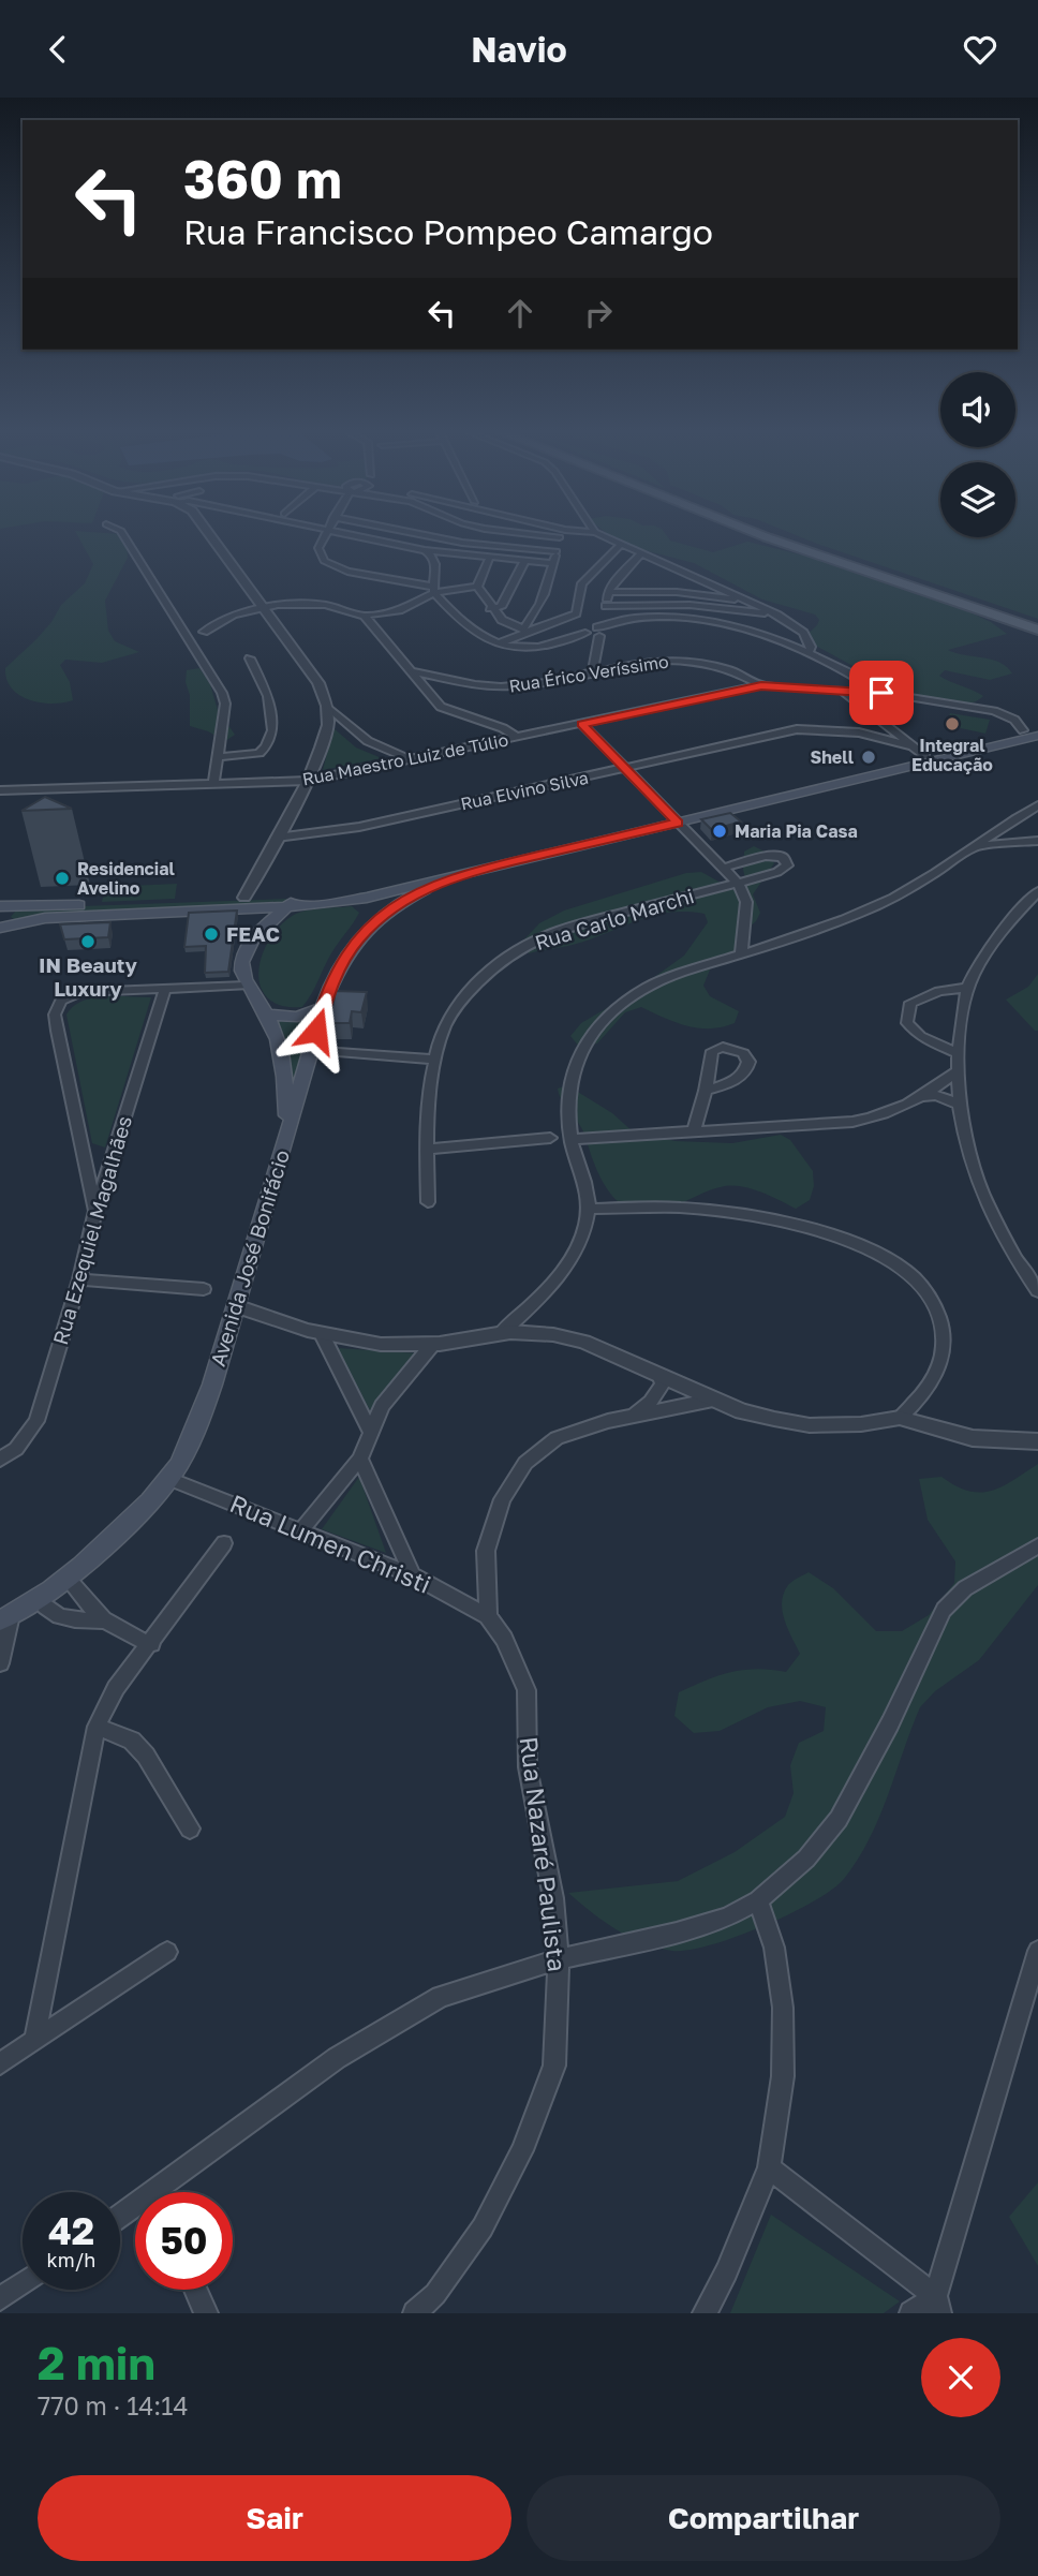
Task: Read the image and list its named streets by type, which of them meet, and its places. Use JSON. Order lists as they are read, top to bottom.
{
  "streets": {
    "main road": ["Avenida José Bonifácio"],
    "street": [
      "Rua Érico Veríssimo",
      "Rua Maestro Luiz de Túlio",
      "Rua Elvino Silva",
      "Rua Carlo Marchi",
      "Rua Ezequiel Magalhães",
      "Rua Lumen Christi",
      "Rua Nazaré Paulista"
    ]
  },
  "crossings": [
    ["Rua Érico Veríssimo", "Rua Maestro Luiz de Túlio"],
    ["Avenida José Bonifácio", "Rua Lumen Christi"],
    ["Rua Lumen Christi", "Rua Nazaré Paulista"]
  ],
  "places": [
    "Integral Educação",
    "Shell",
    "Maria Pia Casa",
    "Residencial Avelino",
    "FEAC",
    "IN Beauty Luxury"
  ],
  "page": {
    "header": "Navio",
    "turn": ["360 m", "Rua Francisco Pompeo Camargo"],
    "speed": "42 km/h",
    "limit": "50",
    "heading": ["2 min", "770 m · 14:14"],
    "buttons": ["Sair", "Compartilhar"]
  }
}
